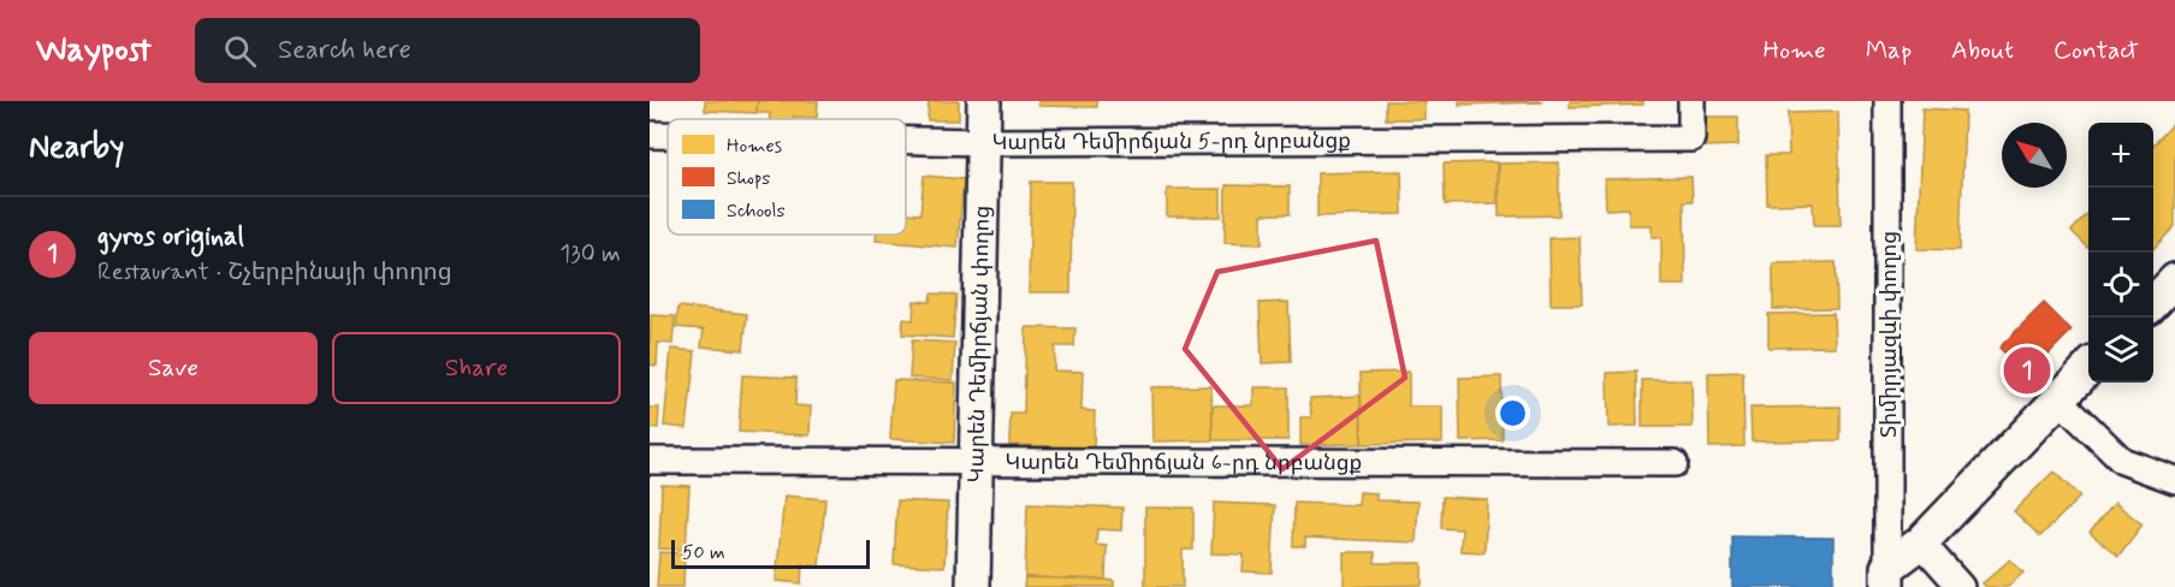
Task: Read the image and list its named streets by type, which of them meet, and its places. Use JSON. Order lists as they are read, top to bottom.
{
  "streets": {
    "street": [
      "Կարեն Դեմիրճյան 5-րդ նրբանցք",
      "Տիմիրյազևի փողոց",
      "Կարեն Դեմիրճյան փողոց",
      "Կարեն Դեմիրճյան 6-րդ նրբանցք"
    ]
  },
  "crossings": [
    ["Կարեն Դեմիրճյան 5-րդ նրբանցք", "Կարեն Դեմիրճյան փողոց"],
    ["Կարեն Դեմիրճյան փողոց", "Կարեն Դեմիրճյան 6-րդ նրբանցք"]
  ],
  "legend": ["Homes", "Shops", "Schools"],
  "scale_bar": "50 m",
  "north": "top left",
  "page": {
    "header": "Waypost",
    "search": "Search here",
    "nav": [
      "Home",
      "Map",
      "About",
      "Contact"
    ],
    "heading": "Nearby",
    "map_buttons": ["+", "−"],
    "list": [
      {
        "mark": "1",
        "name": "gyros original",
        "note": "Restaurant · Շչերբինայի փողոց",
        "value": "130 m"
      }
    ],
    "buttons": ["Save", "Share"],
    "pins": "1",
    "scale": "50 m"
  }
}
